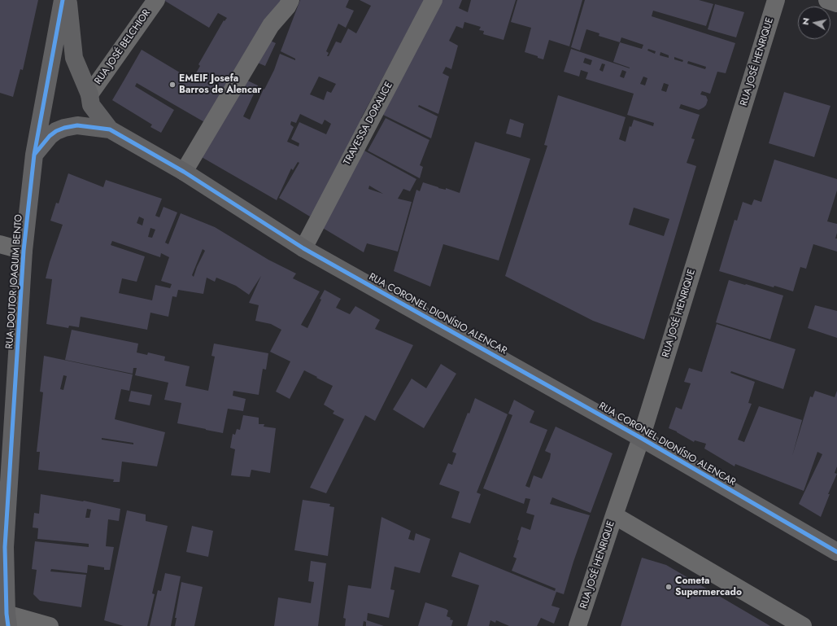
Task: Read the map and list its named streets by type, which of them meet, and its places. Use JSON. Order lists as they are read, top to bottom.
{
  "streets": {
    "main road": ["RUA DOUTOR JOAQUIM BENTO", "RUA CORONEL DIONÍSIO ALENCAR"],
    "street": ["RUA JOSÉ BELCHIOR", "RUA JOSÉ HENRIQUE", "TRAVESSA DORALICE"]
  },
  "crossings": [
    ["RUA JOSÉ BELCHIOR", "RUA CORONEL DIONÍSIO ALENCAR"],
    ["RUA JOSÉ HENRIQUE", "RUA CORONEL DIONÍSIO ALENCAR"],
    ["TRAVESSA DORALICE", "RUA CORONEL DIONÍSIO ALENCAR"],
    ["RUA DOUTOR JOAQUIM BENTO", "RUA CORONEL DIONÍSIO ALENCAR"]
  ],
  "places": ["EMEIF Josefa Barros de Alencar", "Cometa Supermercado"],
  "north": "left"
}
